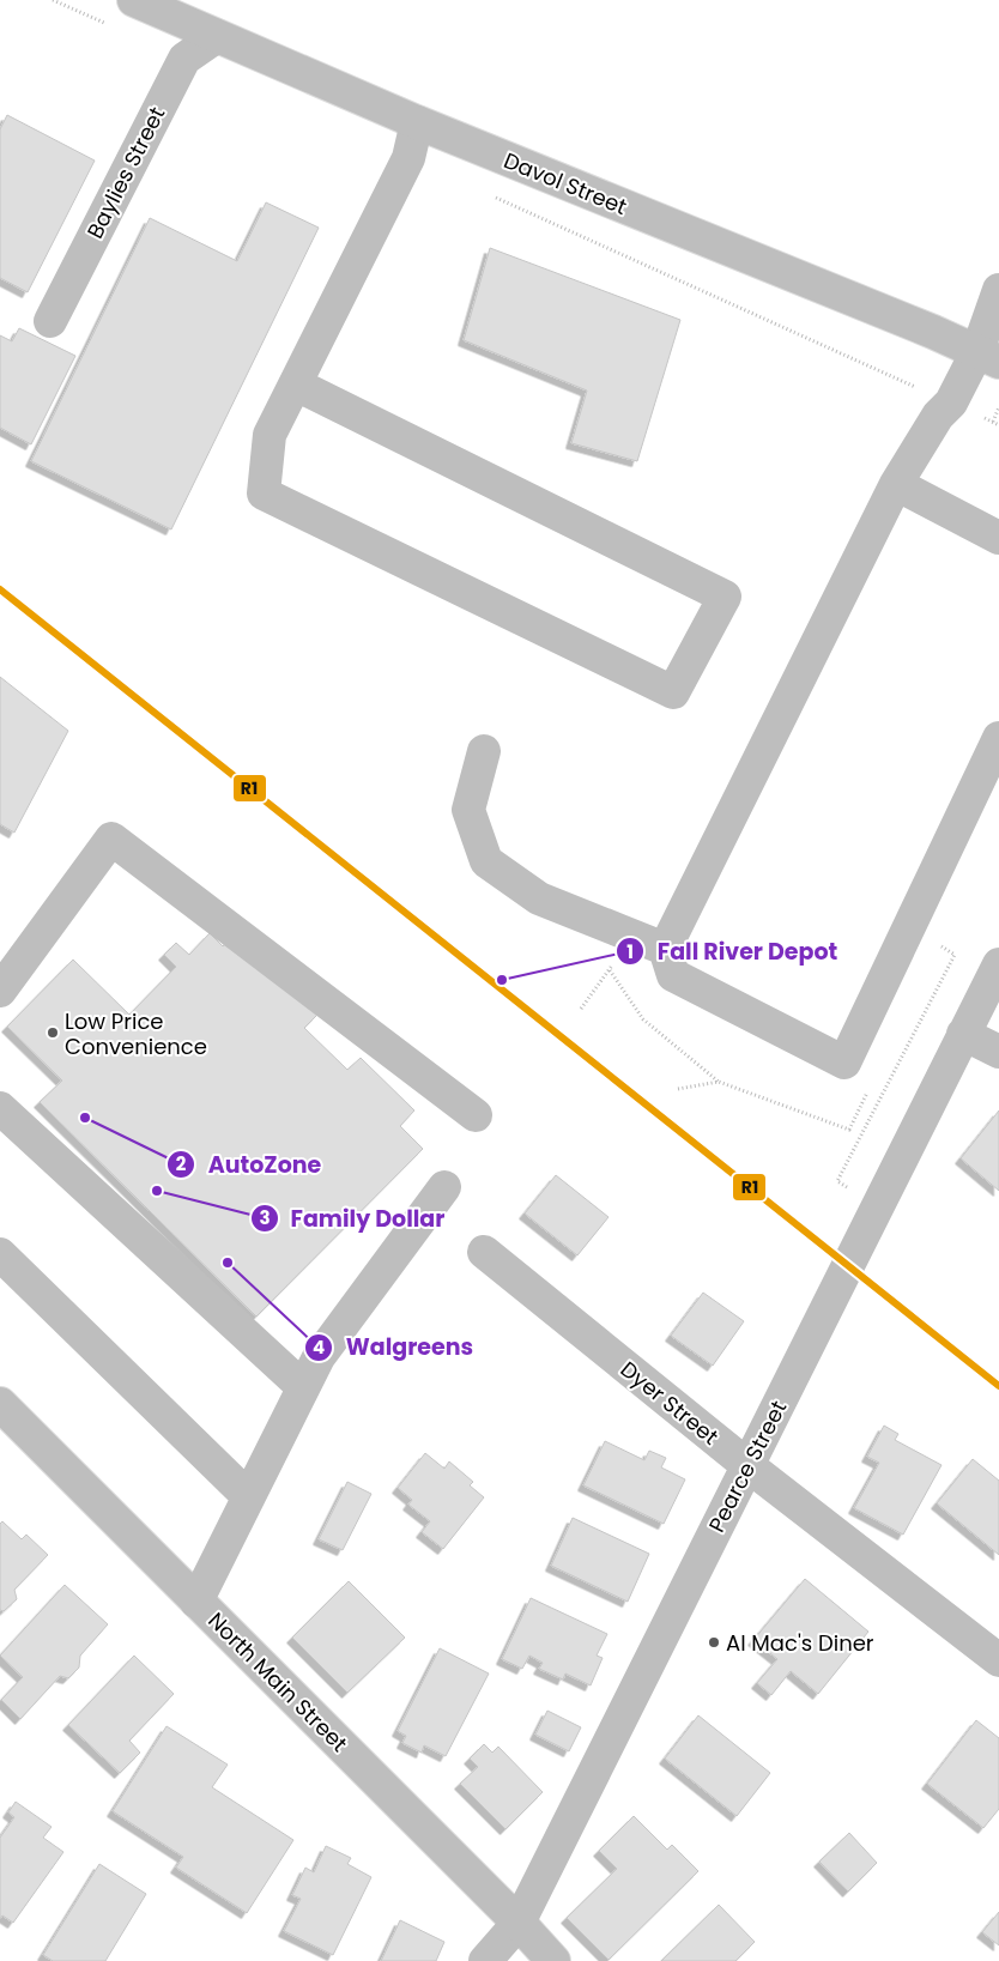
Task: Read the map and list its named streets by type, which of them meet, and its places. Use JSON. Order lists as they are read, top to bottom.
{
  "streets": {
    "main road": [
      "Baylies Street",
      "Davol Street",
      "Dyer Street",
      "Pearce Street",
      "North Main Street"
    ]
  },
  "crossings": [
    ["Baylies Street", "Davol Street"],
    ["Dyer Street", "Pearce Street"],
    ["Pearce Street", "North Main Street"]
  ],
  "places": [
    "Fall River Depot",
    "Low Price Convenience",
    "AutoZone",
    "Family Dollar",
    "Walgreens",
    "Al Mac's Diner"
  ],
  "lines": ["transit line R1"]
}
